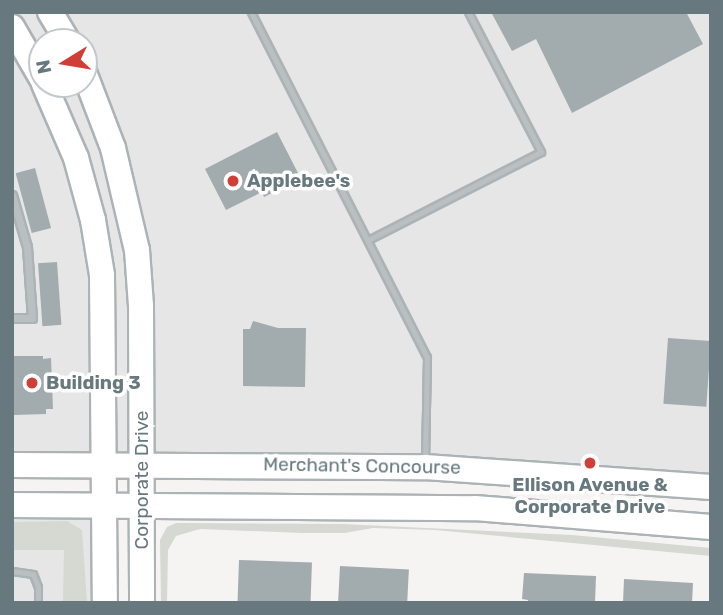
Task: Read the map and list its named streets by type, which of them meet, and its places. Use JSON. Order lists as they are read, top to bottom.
{
  "streets": {
    "street": ["Merchant's Concourse", "Corporate Drive"]
  },
  "crossings": [
    ["Merchant's Concourse", "Corporate Drive"]
  ],
  "places": ["Applebee's", "Building 3", "Ellison Avenue & Corporate Drive"],
  "north": "left"
}
